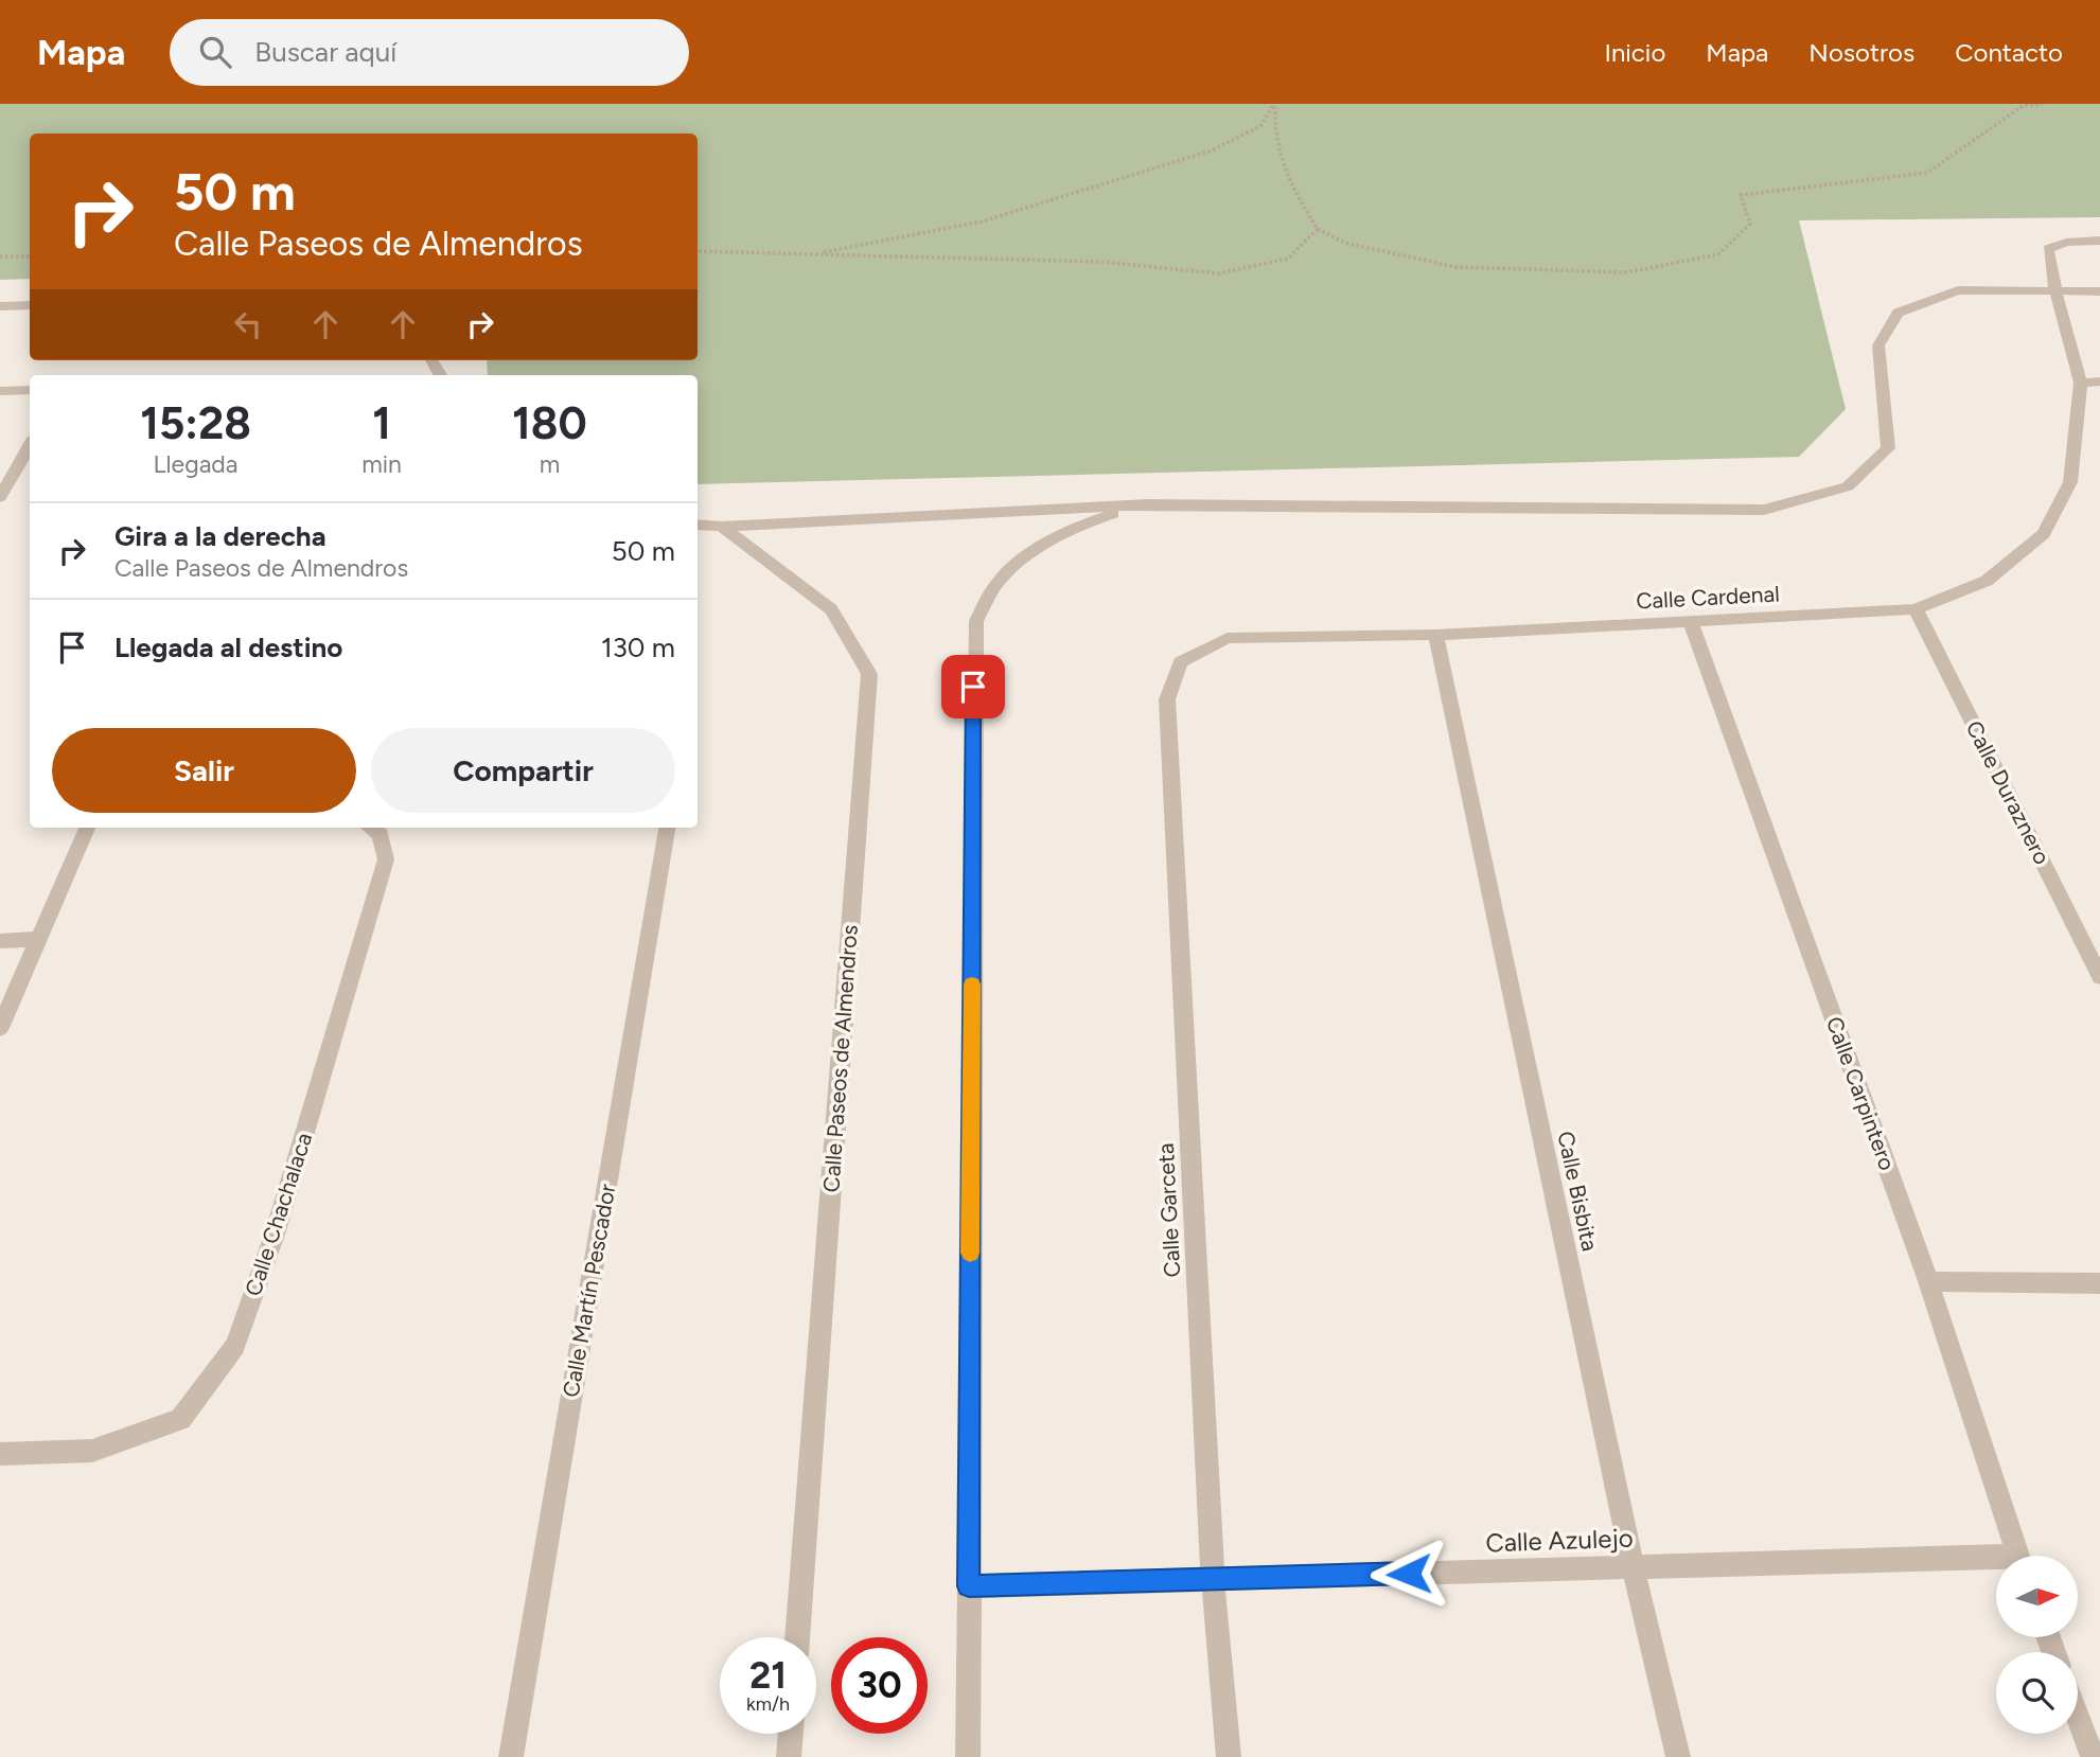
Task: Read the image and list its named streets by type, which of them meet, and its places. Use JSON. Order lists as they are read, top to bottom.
{
  "streets": {
    "street": [
      "Calle Cardenal",
      "Calle Duraznero",
      "Calle Paseos de Almendros",
      "Calle Carpintero",
      "Calle Bisbita",
      "Calle Garceta",
      "Calle Chachalaca",
      "Calle Martín Pescador",
      "Calle Azulejo"
    ]
  },
  "crossings": [
    ["Calle Cardenal", "Calle Duraznero"],
    ["Calle Cardenal", "Calle Carpintero"],
    ["Calle Cardenal", "Calle Bisbita"],
    ["Calle Cardenal", "Calle Garceta"],
    ["Calle Bisbita", "Calle Azulejo"],
    ["Calle Garceta", "Calle Azulejo"]
  ],
  "north": "right",
  "page": {
    "header": "Mapa",
    "search": "Buscar aquí",
    "nav": [
      "Inicio",
      "Mapa",
      "Nosotros",
      "Contacto"
    ],
    "turn": ["50 m", "Calle Paseos de Almendros"],
    "eta": [
      "15:28",
      "Llegada",
      "1",
      "min",
      "180",
      "m"
    ],
    "list": [
      {
        "name": "Gira a la derecha",
        "note": "Calle Paseos de Almendros",
        "value": "50 m"
      },
      {
        "name": "Llegada al destino",
        "value": "130 m"
      }
    ],
    "buttons": ["Salir", "Compartir"],
    "speed": "21 km/h",
    "limit": "30"
  }
}
